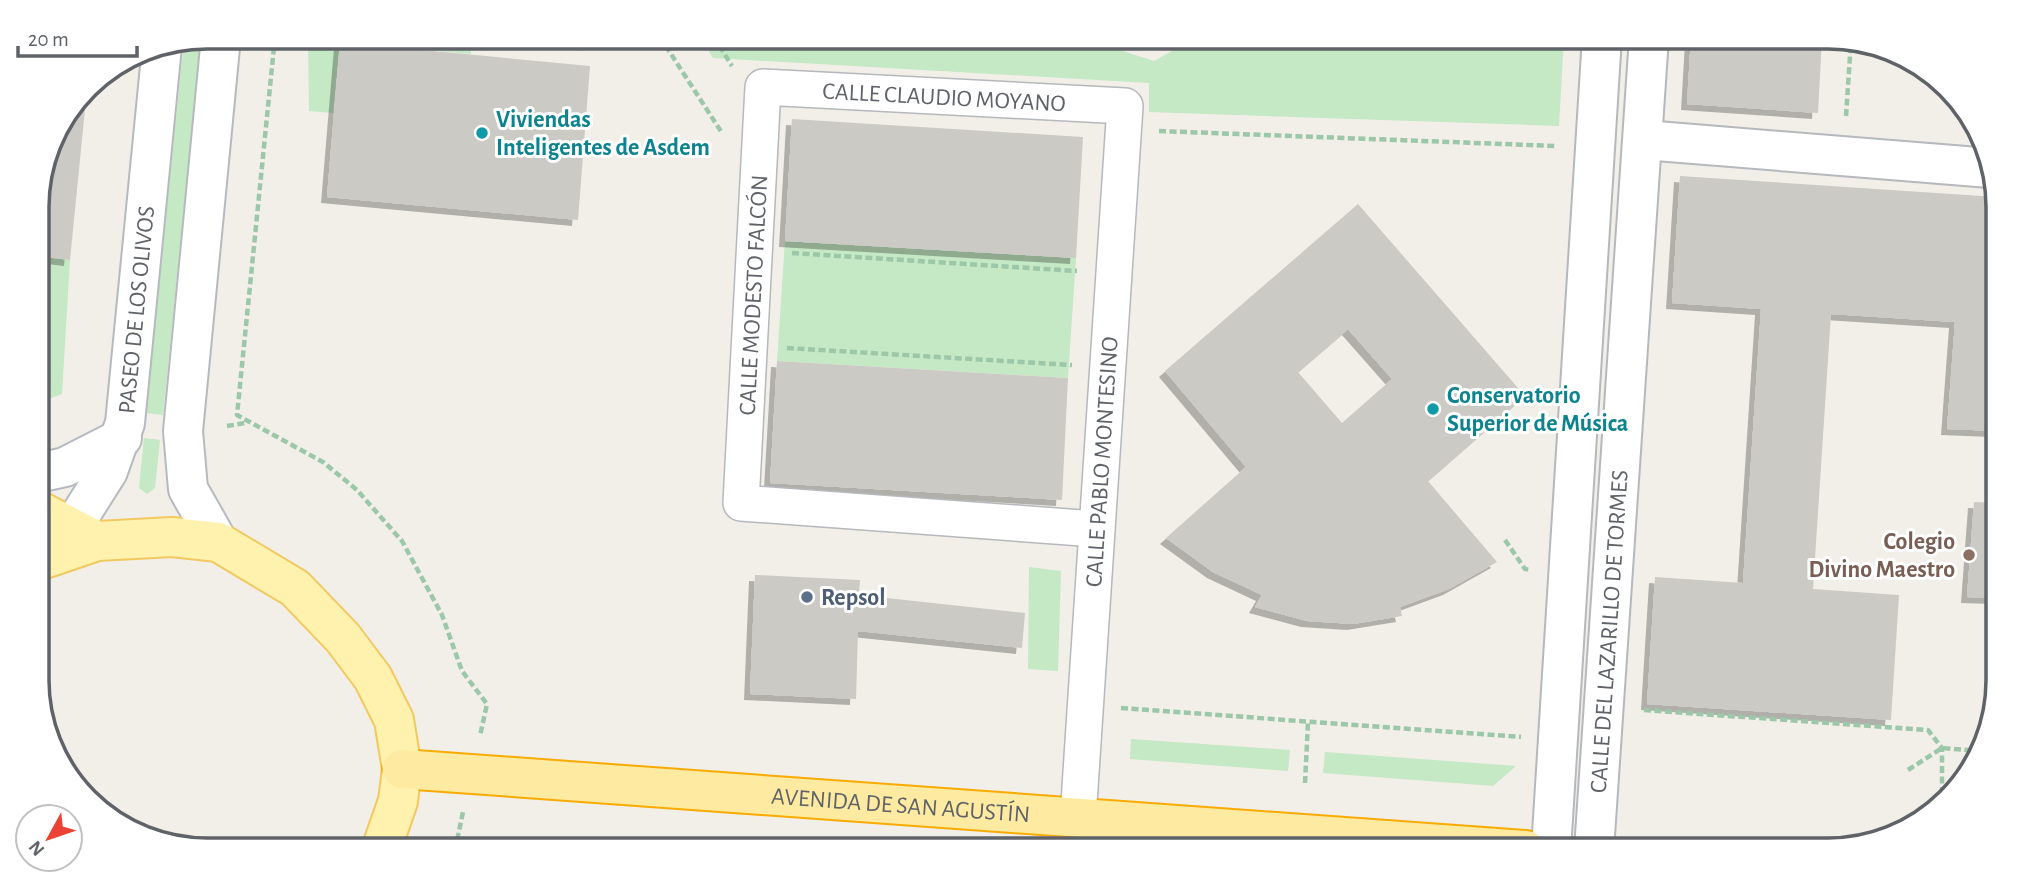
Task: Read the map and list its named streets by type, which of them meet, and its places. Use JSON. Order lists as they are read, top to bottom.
{
  "streets": {
    "highway": ["AVENIDA DE SAN AGUSTÍN"],
    "street": [
      "CALLE CLAUDIO MOYANO",
      "CALLE MODESTO FALCÓN",
      "PASEO DE LOS OLIVOS",
      "CALLE PABLO MONTESINO",
      "CALLE DEL LAZARILLO DE TORMES"
    ]
  },
  "crossings": [
    ["CALLE CLAUDIO MOYANO", "CALLE MODESTO FALCÓN"],
    ["CALLE CLAUDIO MOYANO", "CALLE PABLO MONTESINO"],
    ["CALLE MODESTO FALCÓN", "CALLE PABLO MONTESINO"],
    ["CALLE PABLO MONTESINO", "AVENIDA DE SAN AGUSTÍN"]
  ],
  "places": [
    "Viviendas Inteligentes de Asdem",
    "Conservatorio Superior de Música",
    "Colegio Divino Maestro",
    "Repsol"
  ],
  "scale_bar": "20 m",
  "north": "bottom left"
}
